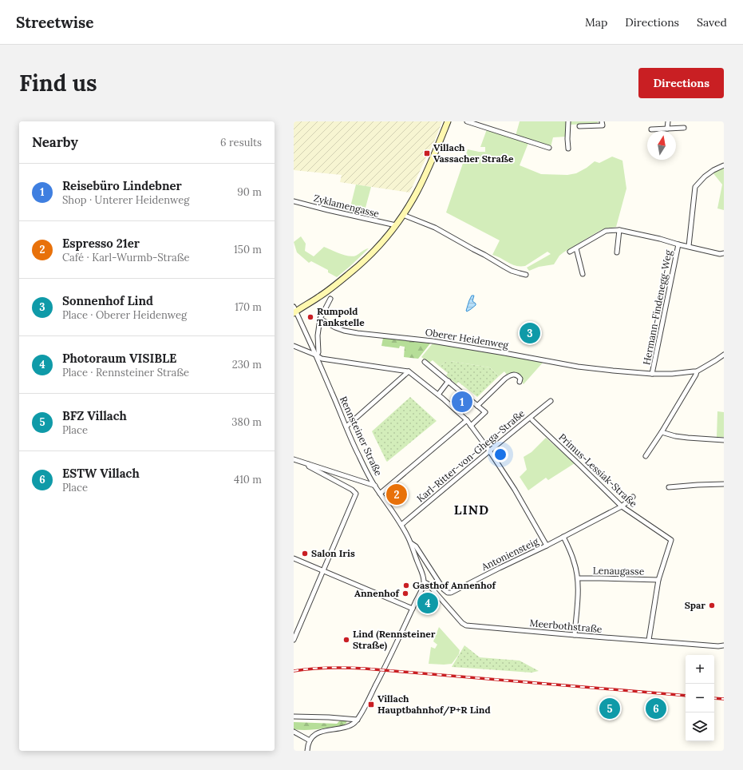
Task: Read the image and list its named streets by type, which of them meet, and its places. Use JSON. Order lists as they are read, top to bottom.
{
  "streets": {
    "street": [
      "Zyklamengasse",
      "Hermann-Findenegg-Weg",
      "Oberer Heidenweg",
      "Rennsteiner Straße",
      "Karl-Ritter-von-Ghega-Straße",
      "Primus-Lessiak-Straße",
      "Antoniensteig",
      "Lenaugasse",
      "Meerbothstraße"
    ]
  },
  "crossings": [
    ["Hermann-Findenegg-Weg", "Oberer Heidenweg"],
    ["Rennsteiner Straße", "Karl-Ritter-von-Ghega-Straße"],
    ["Rennsteiner Straße", "Antoniensteig"],
    ["Rennsteiner Straße", "Meerbothstraße"],
    ["Primus-Lessiak-Straße", "Antoniensteig"],
    ["Primus-Lessiak-Straße", "Lenaugasse"]
  ],
  "districts": ["LIND"],
  "places": {
    "transit": ["Villach Vassacher Straße", "Villach Hauptbahnhof/P+R Lind"],
    "other": [
      "Rumpold Tankstelle",
      "Salon Iris",
      "Gasthof Annenhof",
      "Annenhof",
      "Spar",
      "Lind (Rennsteiner Straße)"
    ]
  },
  "north": "top",
  "page": {
    "header": "Streetwise",
    "nav": ["Map", "Directions", "Saved"],
    "buttons": "Directions",
    "title": "Find us",
    "heading": ["Nearby", "6 results"],
    "list": [
      {
        "mark": "1",
        "name": "Reisebüro Lindebner",
        "note": "Shop · Unterer Heidenweg",
        "value": "90 m"
      },
      {
        "mark": "2",
        "name": "Espresso 21er",
        "note": "Café · Karl-Wurmb-Straße",
        "value": "150 m"
      },
      {
        "mark": "3",
        "name": "Sonnenhof Lind",
        "note": "Place · Oberer Heidenweg",
        "value": "170 m"
      },
      {
        "mark": "4",
        "name": "Photoraum VISIBLE",
        "note": "Place · Rennsteiner Straße",
        "value": "230 m"
      },
      {
        "mark": "5",
        "name": "BFZ Villach",
        "note": "Place",
        "value": "380 m"
      },
      {
        "mark": "6",
        "name": "ESTW Villach",
        "note": "Place",
        "value": "410 m"
      }
    ],
    "pins": [
      "3",
      "1",
      "2",
      "4",
      "5",
      "6"
    ],
    "map_buttons": ["+", "−"]
  }
}
